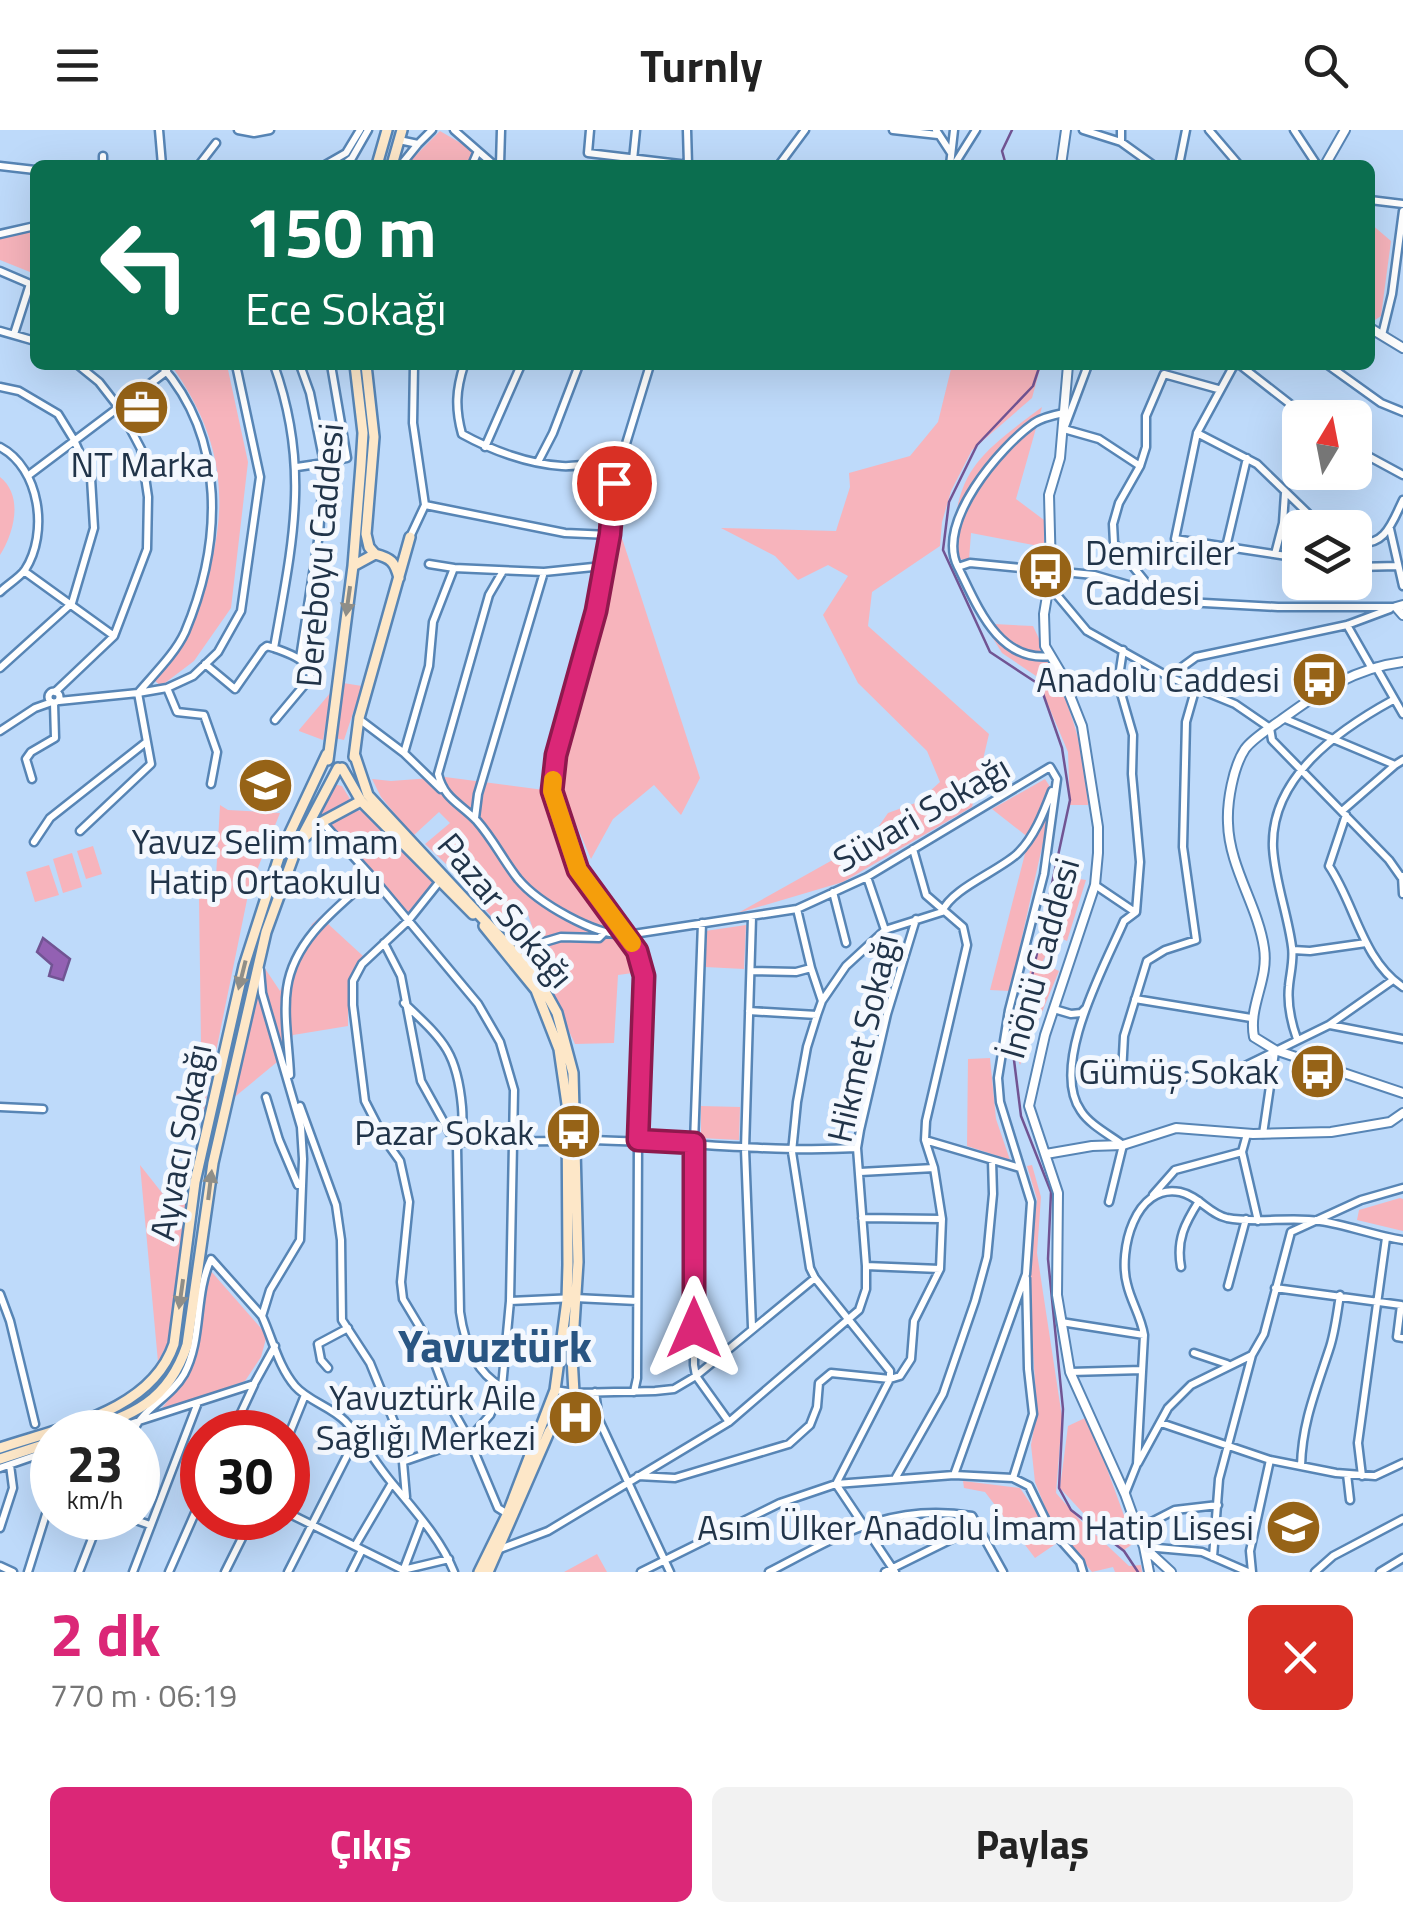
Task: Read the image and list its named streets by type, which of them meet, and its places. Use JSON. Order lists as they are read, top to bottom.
{
  "streets": {
    "main road": ["Dereboyu Caddesi", "Pazar Sokağı", "Ayvacı Sokağı"],
    "street": ["Süvari Sokağı", "İnönü Caddesi", "Hikmet Sokağı"]
  },
  "crossings": [
    ["Dereboyu Caddesi", "Pazar Sokağı"],
    ["Dereboyu Caddesi", "Ayvacı Sokağı"],
    ["Pazar Sokağı", "Ayvacı Sokağı"]
  ],
  "districts": ["Yavuztürk"],
  "places": {
    "office": ["NT Marka"],
    "bus stop": [
      "Demirciler Caddesi",
      "Anadolu Caddesi",
      "Gümüş Sokak",
      "Pazar Sokak"
    ],
    "school or university": ["Yavuz Selim İmam Hatip Ortaokulu", "Asım Ülker Anadolu İmam Hatip Lisesi"],
    "hospital": ["Yavuztürk Aile Sağlığı Merkezi"]
  },
  "north": "top",
  "page": {
    "header": "Turnly",
    "turn": ["150 m", "Ece Sokağı"],
    "speed": "23 km/h",
    "limit": "30",
    "heading": ["2 dk", "770 m · 06:19"],
    "buttons": ["Çıkış", "Paylaş"]
  }
}
